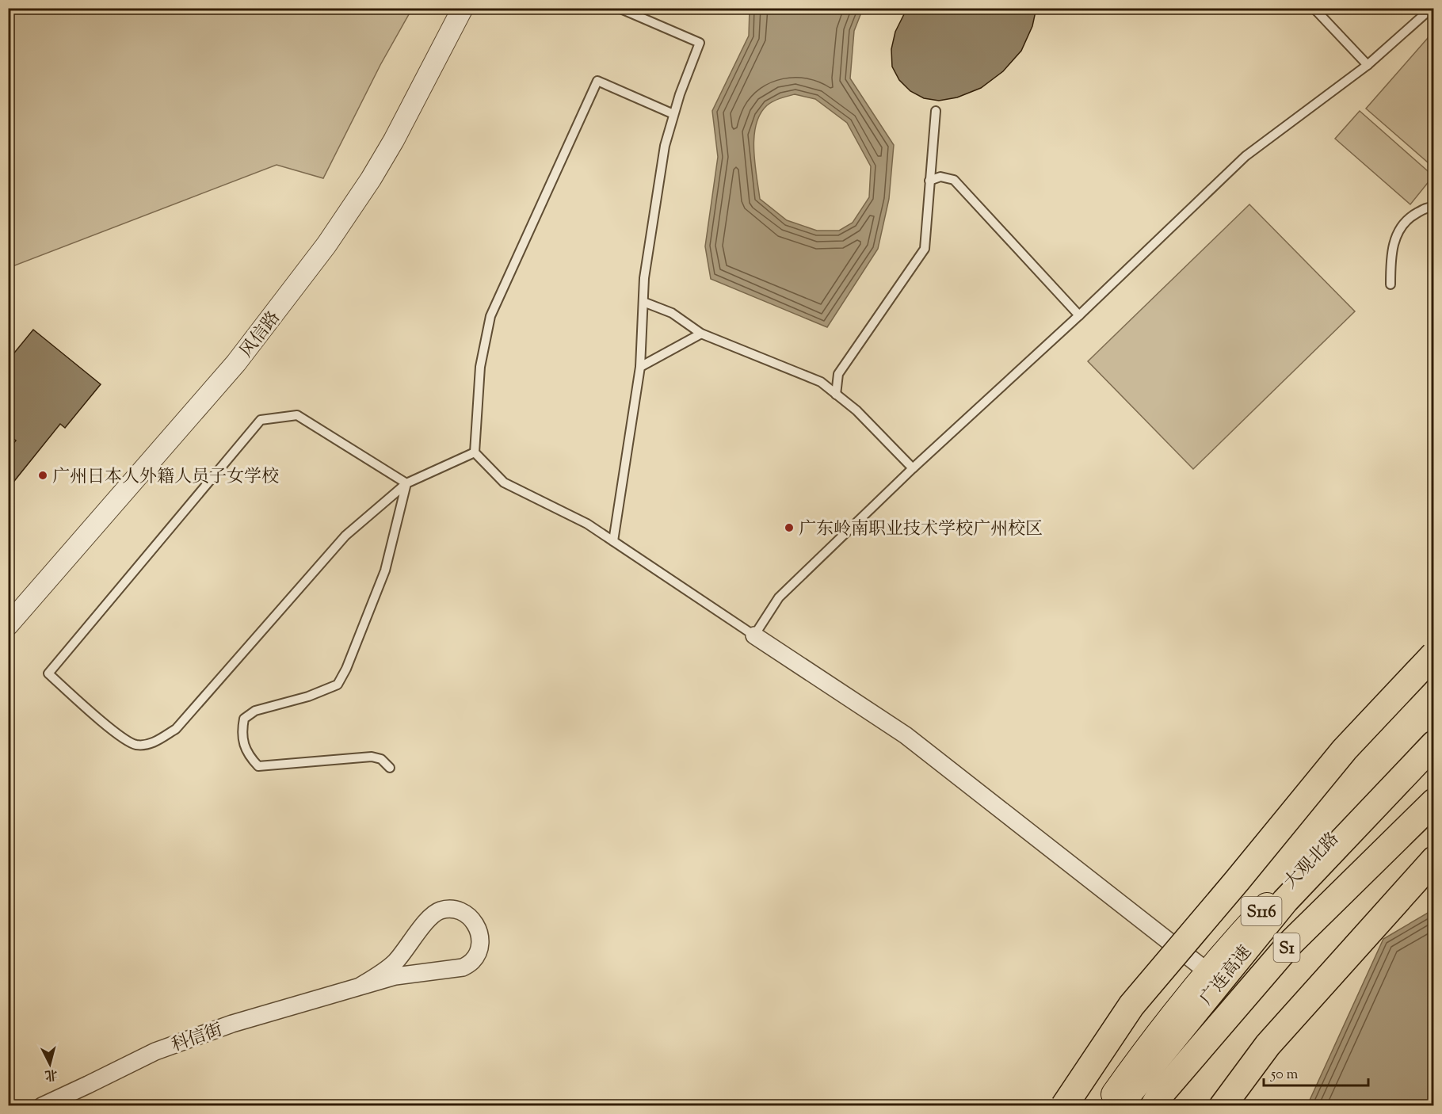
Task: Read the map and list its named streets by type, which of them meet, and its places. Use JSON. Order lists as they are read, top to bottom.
{
  "streets": {
    "highway": ["S1", "广连高速"],
    "main road": ["大观北路", "S116"],
    "street": ["风信路", "科信街"]
  },
  "places": ["广州日本人外籍人员子女学校", "广东岭南职业技术学校广州校区"],
  "scale_bar": "50 m",
  "north": "bottom"
}
